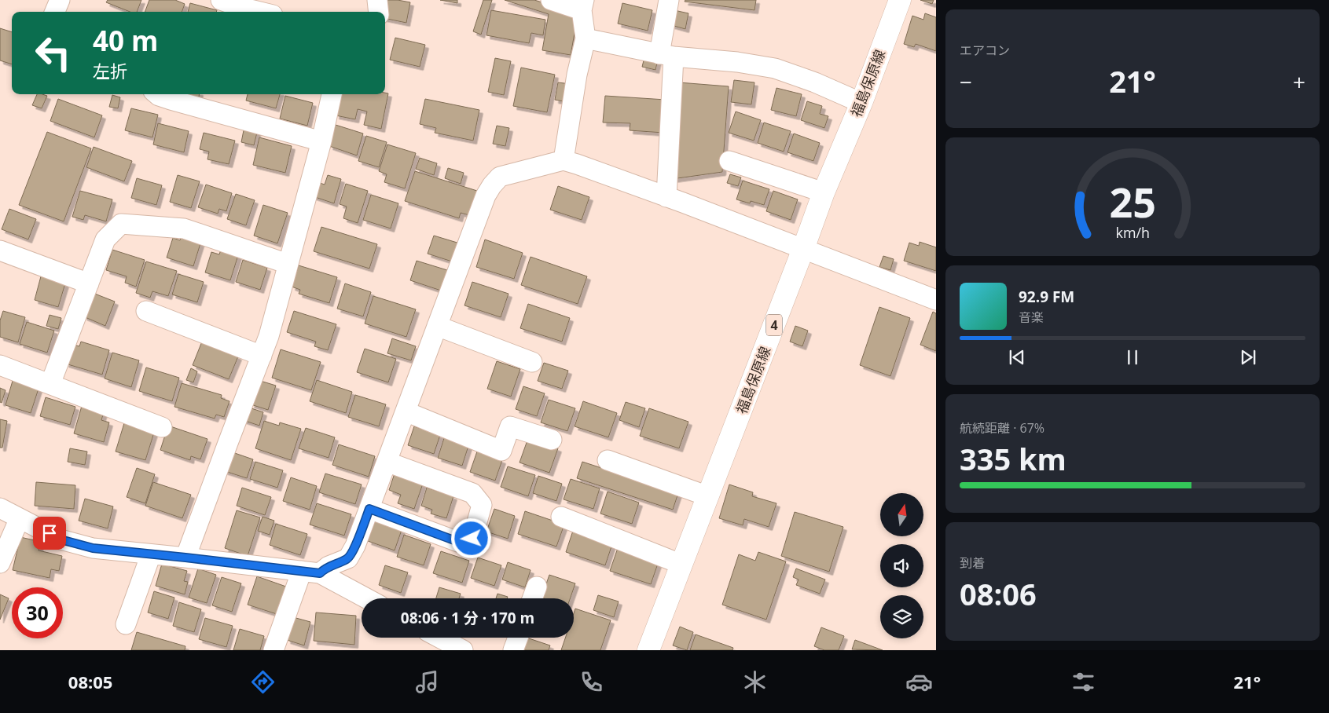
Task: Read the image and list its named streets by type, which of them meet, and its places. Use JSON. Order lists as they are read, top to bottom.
{
  "streets": {
    "main road": ["福島保原線", "4"]
  },
  "north": "top",
  "page": {
    "tile": [
      "エアコン",
      ["航続距離 · 67%", "335 km"],
      ["到着", "08:06"]
    ],
    "turn": ["40 m", "左折"],
    "heat": ["−", "21°", "+"],
    "song": ["92.9 FM", "音楽"],
    "limit": "30",
    "trip": "08:06 · 1 分 · 170 m",
    "tabs": ["08:05", "21°"],
    "gauge": ["25", "km/h"]
  }
}
